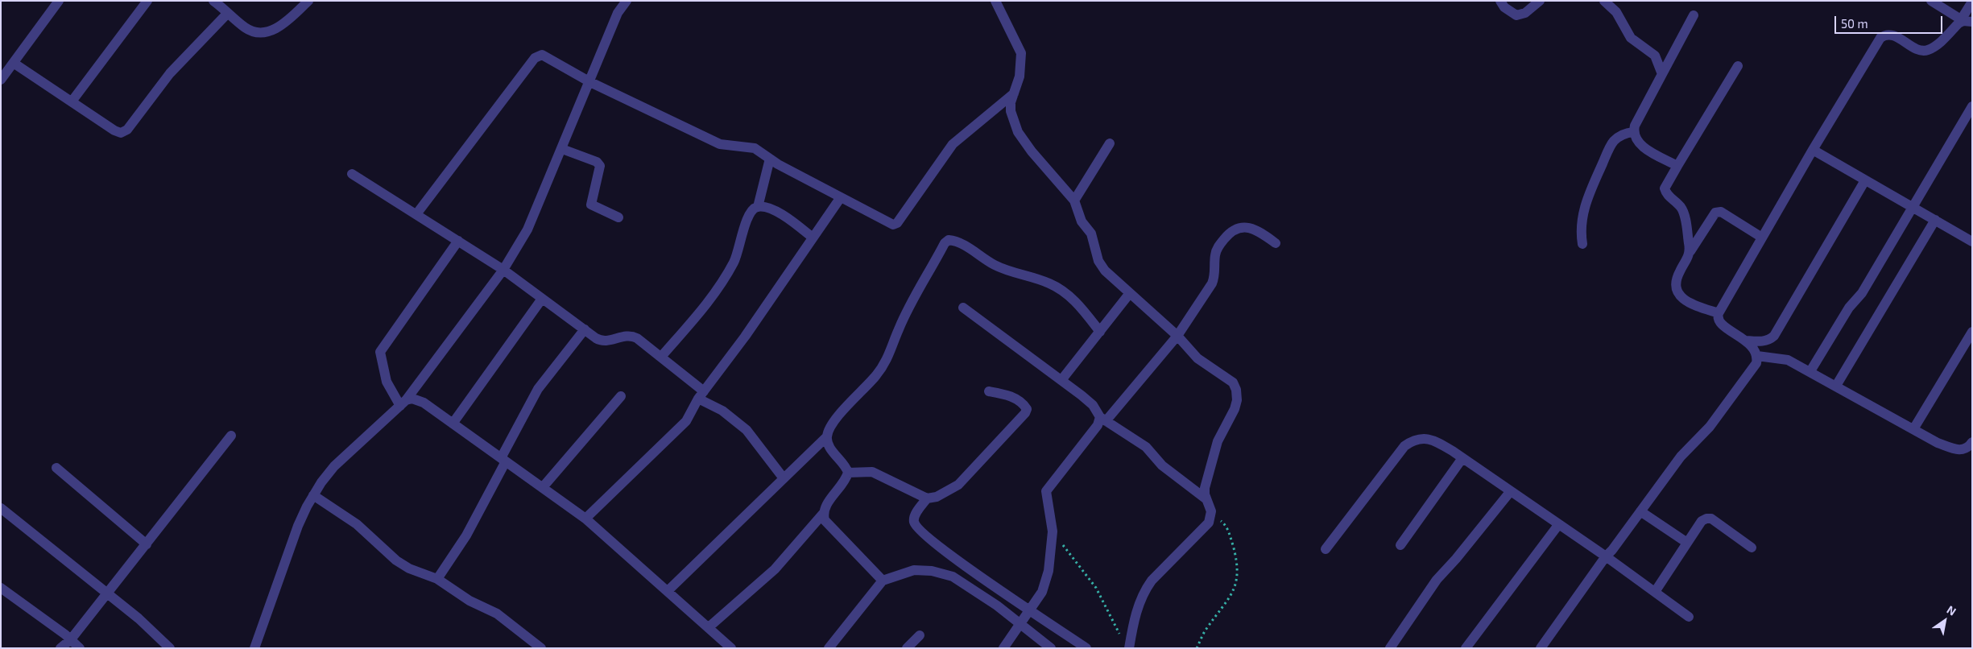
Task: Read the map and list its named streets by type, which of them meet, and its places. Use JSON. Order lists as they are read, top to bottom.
{
  "scale_bar": "50 m",
  "north": "top right"
}
